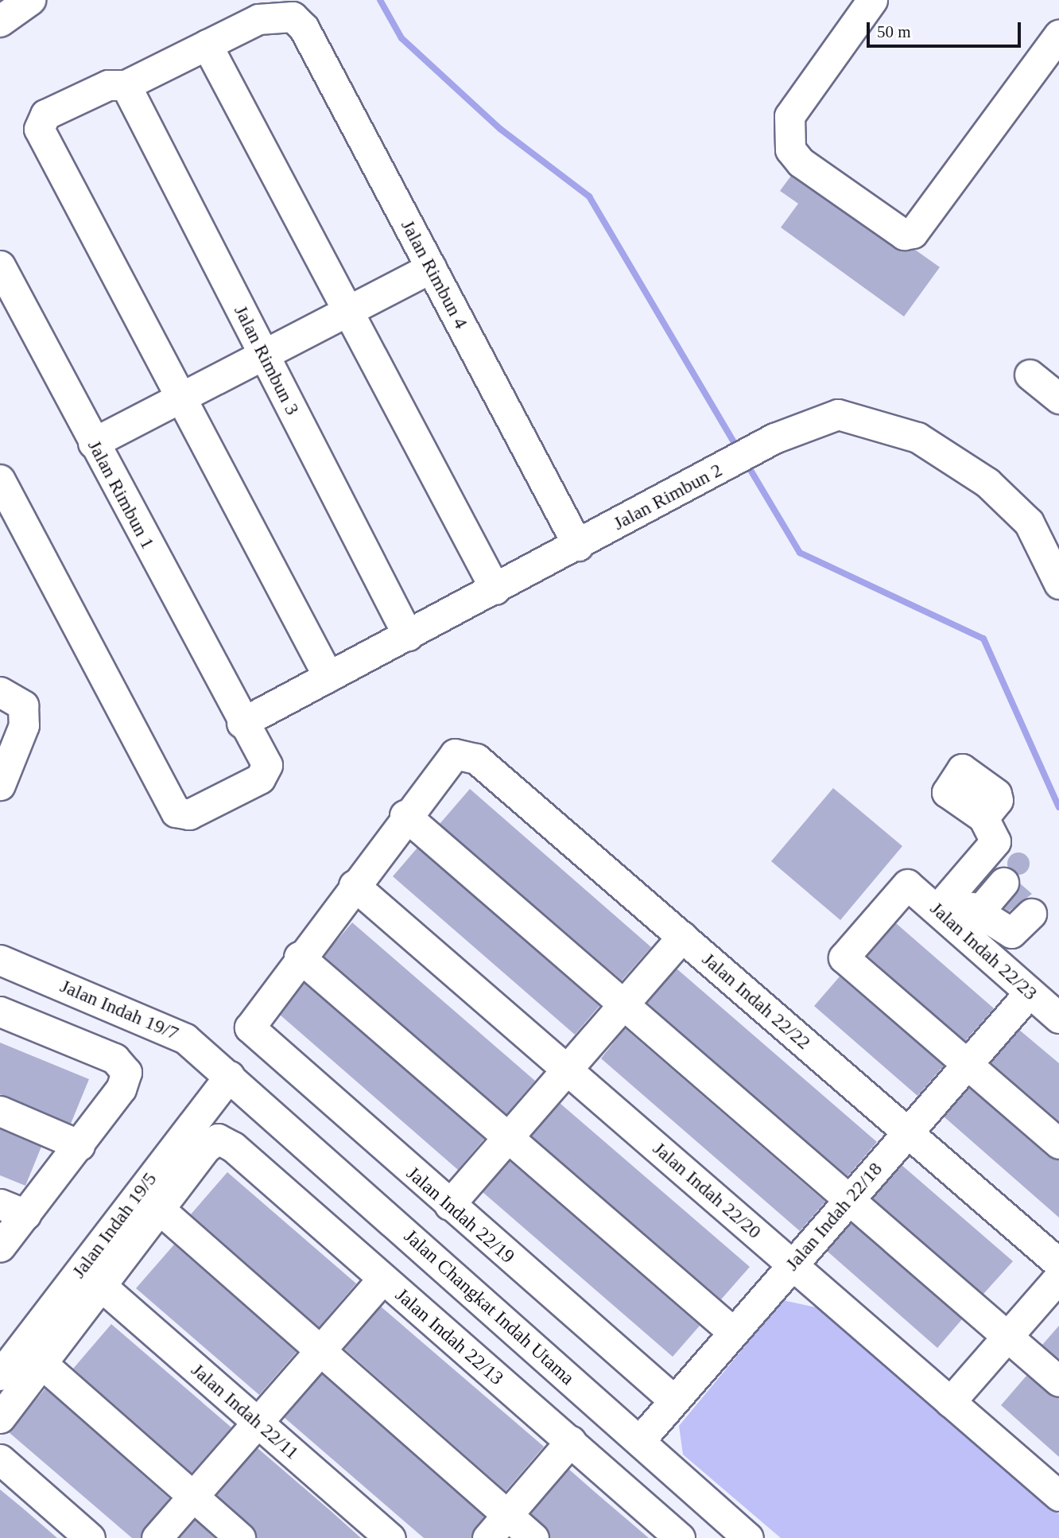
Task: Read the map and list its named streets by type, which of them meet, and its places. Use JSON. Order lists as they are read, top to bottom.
{
  "streets": {
    "street": [
      "Jalan Rimbun 4",
      "Jalan Rimbun 3",
      "Jalan Rimbun 1",
      "Jalan Rimbun 2",
      "Jalan Indah 22/23",
      "Jalan Indah 22/22",
      "Jalan Indah 19/7",
      "Jalan Indah 22/20",
      "Jalan Indah 22/19",
      "Jalan Indah 22/18",
      "Jalan Indah 19/5",
      "Jalan Changkat Indah Utama",
      "Jalan Indah 22/13",
      "Jalan Indah 22/11"
    ]
  },
  "crossings": [
    ["Jalan Rimbun 4", "Jalan Rimbun 2"],
    ["Jalan Rimbun 3", "Jalan Rimbun 2"],
    ["Jalan Rimbun 1", "Jalan Rimbun 2"],
    ["Jalan Indah 22/23", "Jalan Indah 22/18"],
    ["Jalan Indah 22/22", "Jalan Indah 22/18"],
    ["Jalan Indah 19/7", "Jalan Indah 19/5"],
    ["Jalan Indah 19/7", "Jalan Changkat Indah Utama"],
    ["Jalan Indah 22/20", "Jalan Indah 22/18"],
    ["Jalan Indah 22/19", "Jalan Indah 22/18"],
    ["Jalan Indah 22/18", "Jalan Changkat Indah Utama"],
    ["Jalan Indah 19/5", "Jalan Changkat Indah Utama"]
  ],
  "scale_bar": "50 m"
}
